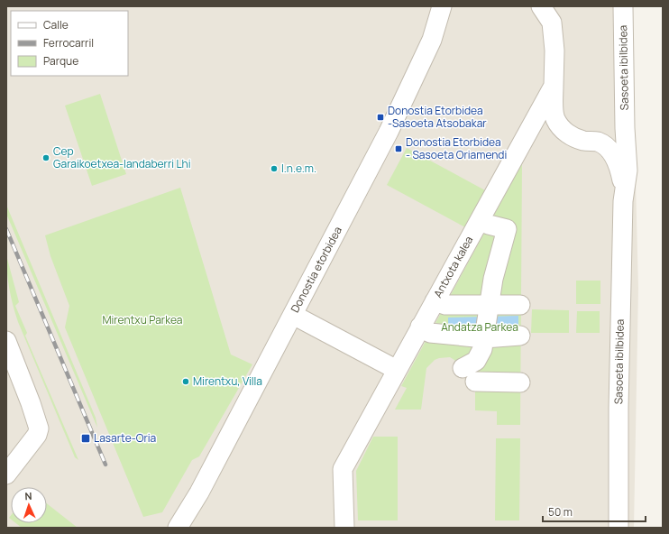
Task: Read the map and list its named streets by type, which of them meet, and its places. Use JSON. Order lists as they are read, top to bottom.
{
  "streets": {
    "street": ["Sasoeta ibilbidea", "Antxota kalea", "Donostia etorbidea"]
  },
  "parks": ["Mirentxu Parkea", "Andatza Parkea"],
  "places": {
    "transit": ["Donostia Etorbidea -Sasoeta Atsobakar", "Donostia Etorbidea - Sasoeta Oriamendi", "Lasarte-Oria"],
    "other": ["Cep Garaikoetxea-landaberri Lhi", "I.n.e.m.", "Mirentxu, Villa"]
  },
  "legend": ["Calle", "Ferrocarril", "Parque"],
  "scale_bar": "50 m",
  "north": "top"
}
